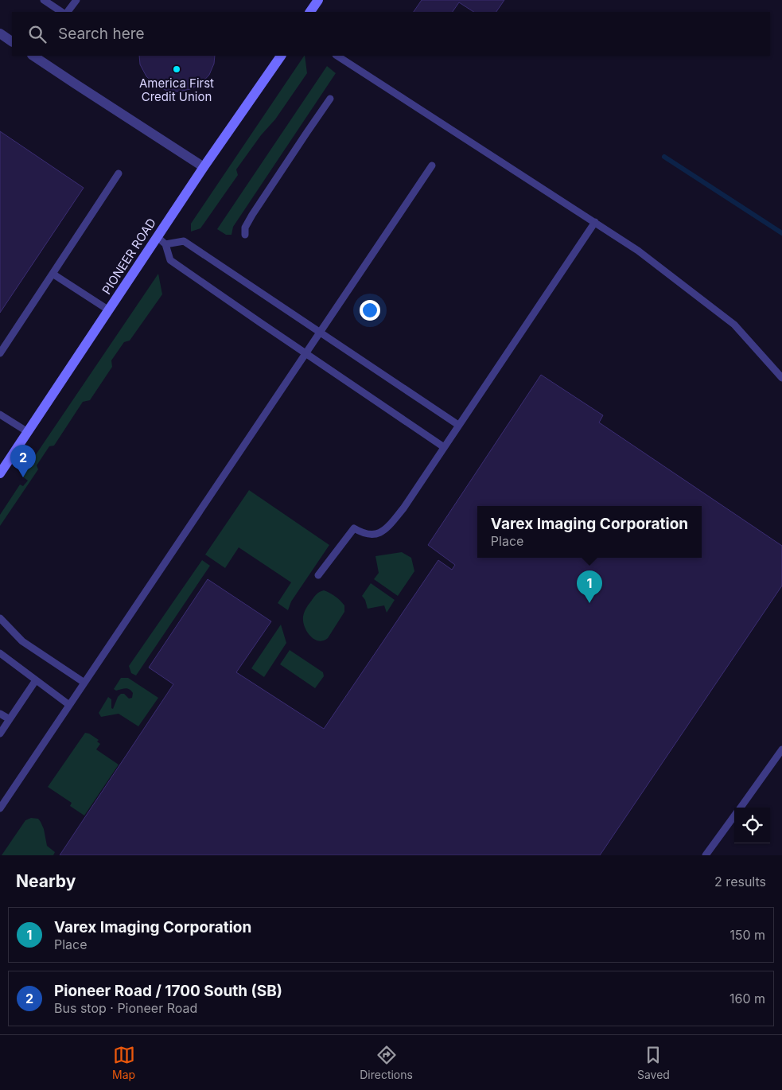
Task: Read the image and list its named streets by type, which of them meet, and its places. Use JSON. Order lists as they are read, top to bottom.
{
  "streets": {
    "main road": ["PIONEER ROAD"]
  },
  "places": ["America First Credit Union"],
  "page": {
    "search": "Search here",
    "pins": ["2", "1"],
    "popup": ["Varex Imaging Corporation", "Place"],
    "heading": ["Nearby", "2 results"],
    "list": [
      {
        "mark": "1",
        "name": "Varex Imaging Corporation",
        "note": "Place",
        "value": "150 m"
      },
      {
        "mark": "2",
        "name": "Pioneer Road / 1700 South (SB)",
        "note": "Bus stop · Pioneer Road",
        "value": "160 m"
      }
    ],
    "nav": ["Map", "Directions", "Saved"]
  }
}
